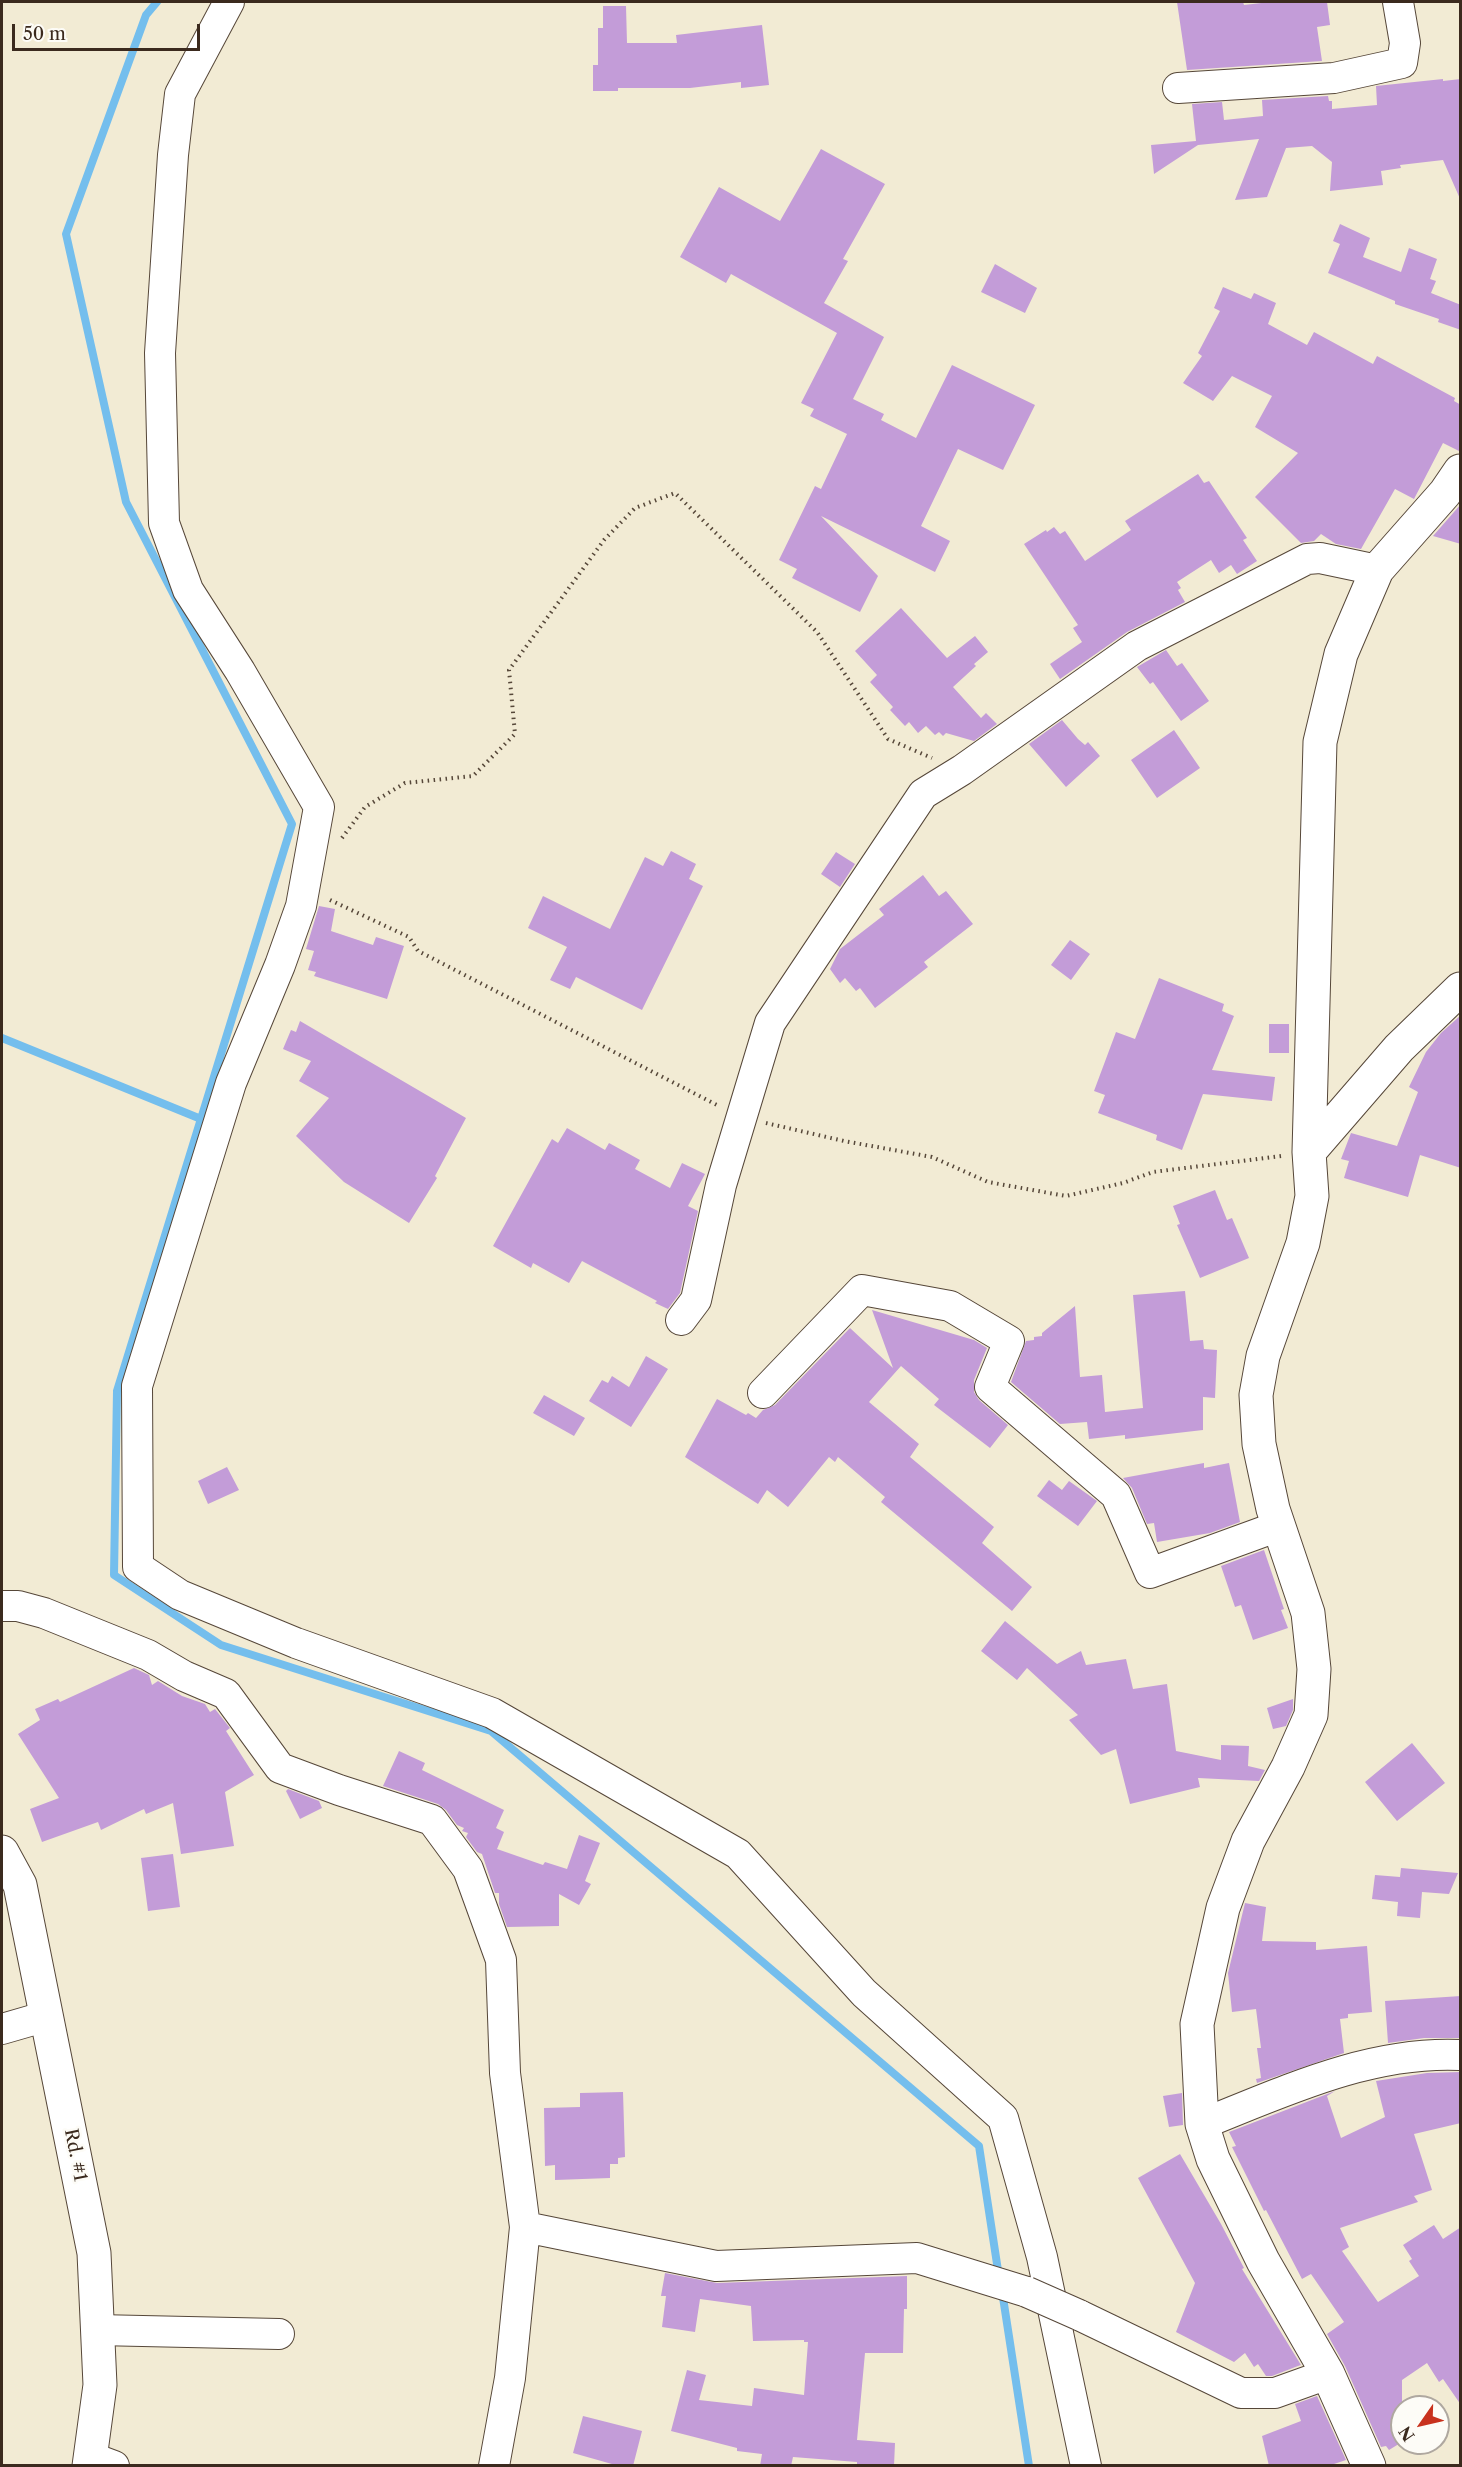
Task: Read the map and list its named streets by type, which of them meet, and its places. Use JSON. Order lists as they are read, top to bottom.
{
  "streets": {
    "street": ["Rd. #1"]
  },
  "scale_bar": "50 m",
  "north": "bottom left"
}
